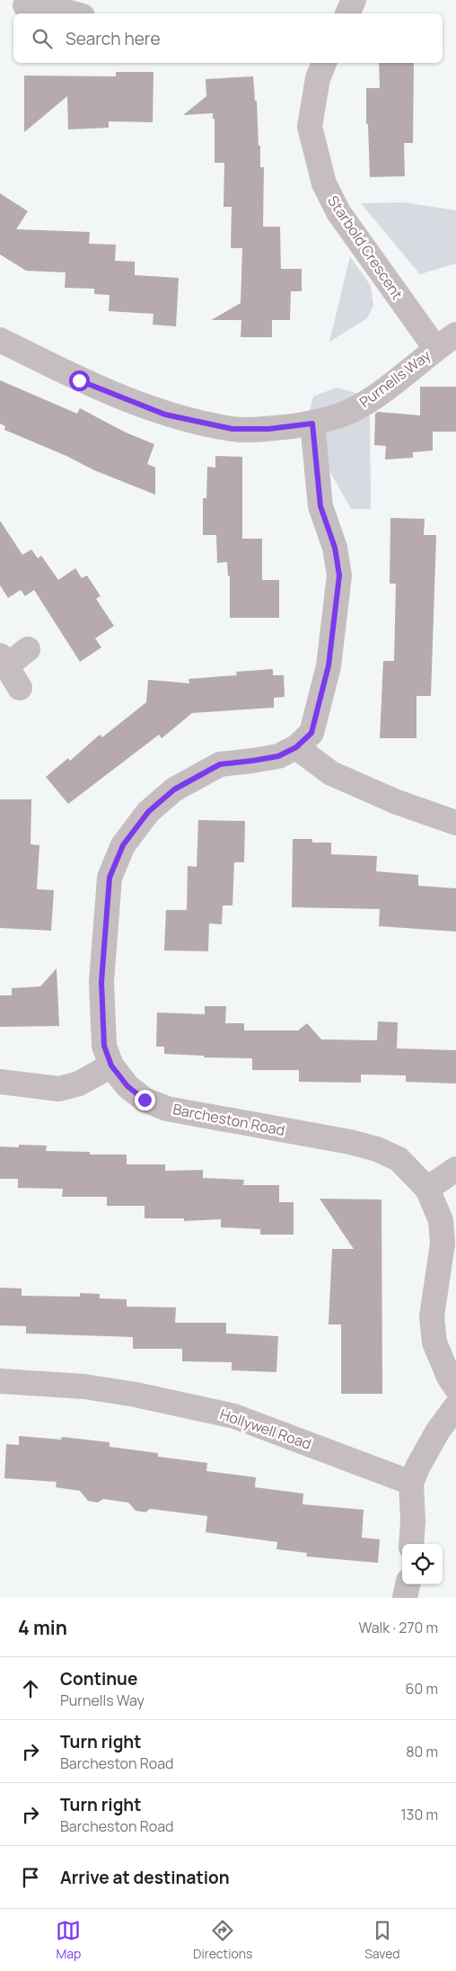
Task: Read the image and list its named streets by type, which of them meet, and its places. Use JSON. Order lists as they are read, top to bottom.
{
  "streets": {
    "street": [
      "Starbold Crescent",
      "Purnells Way",
      "Barcheston Road",
      "Hollywell Road"
    ]
  },
  "crossings": [
    ["Starbold Crescent", "Purnells Way"],
    ["Purnells Way", "Barcheston Road"]
  ],
  "page": {
    "search": "Search here",
    "heading": ["4 min", "Walk · 270 m"],
    "list": [
      ["Continue", "Purnells Way", "60 m"],
      ["Turn right", "Barcheston Road", "80 m"],
      ["Turn right", "Barcheston Road", "130 m"],
      "Arrive at destination"
    ],
    "nav": ["Map", "Directions", "Saved"]
  }
}
